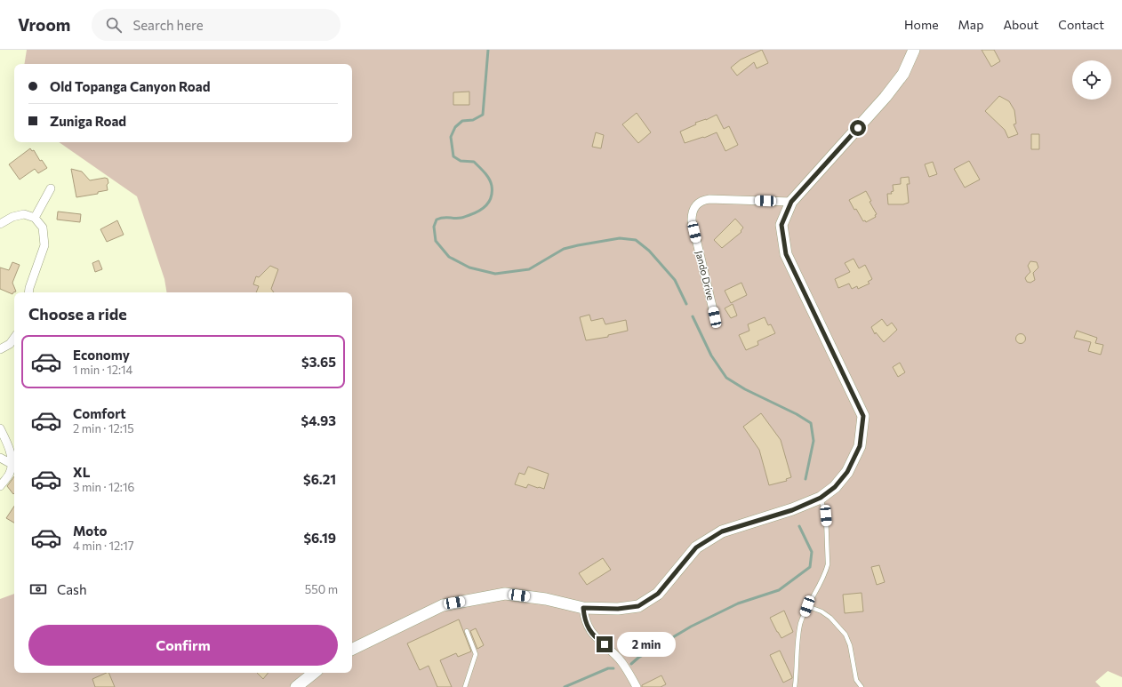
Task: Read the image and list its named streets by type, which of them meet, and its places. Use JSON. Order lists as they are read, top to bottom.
{
  "streets": {
    "street": ["Jando Drive"]
  },
  "page": {
    "header": "Vroom",
    "search": "Search here",
    "nav": [
      "Home",
      "Map",
      "About",
      "Contact"
    ],
    "banner": ["Old Topanga Canyon Road", "Zuniga Road"],
    "heading": "Choose a ride",
    "list": [
      {
        "name": "Economy",
        "note": "1 min · 12:14",
        "value": "$3.65"
      },
      {
        "name": "Comfort",
        "note": "2 min · 12:15",
        "value": "$4.93"
      },
      {
        "name": "XL",
        "note": "3 min · 12:16",
        "value": "$6.21"
      },
      {
        "name": "Moto",
        "note": "4 min · 12:17",
        "value": "$6.19"
      }
    ],
    "pay": ["Cash", "550 m"],
    "buttons": "Confirm",
    "bubble": "2 min"
  }
}
